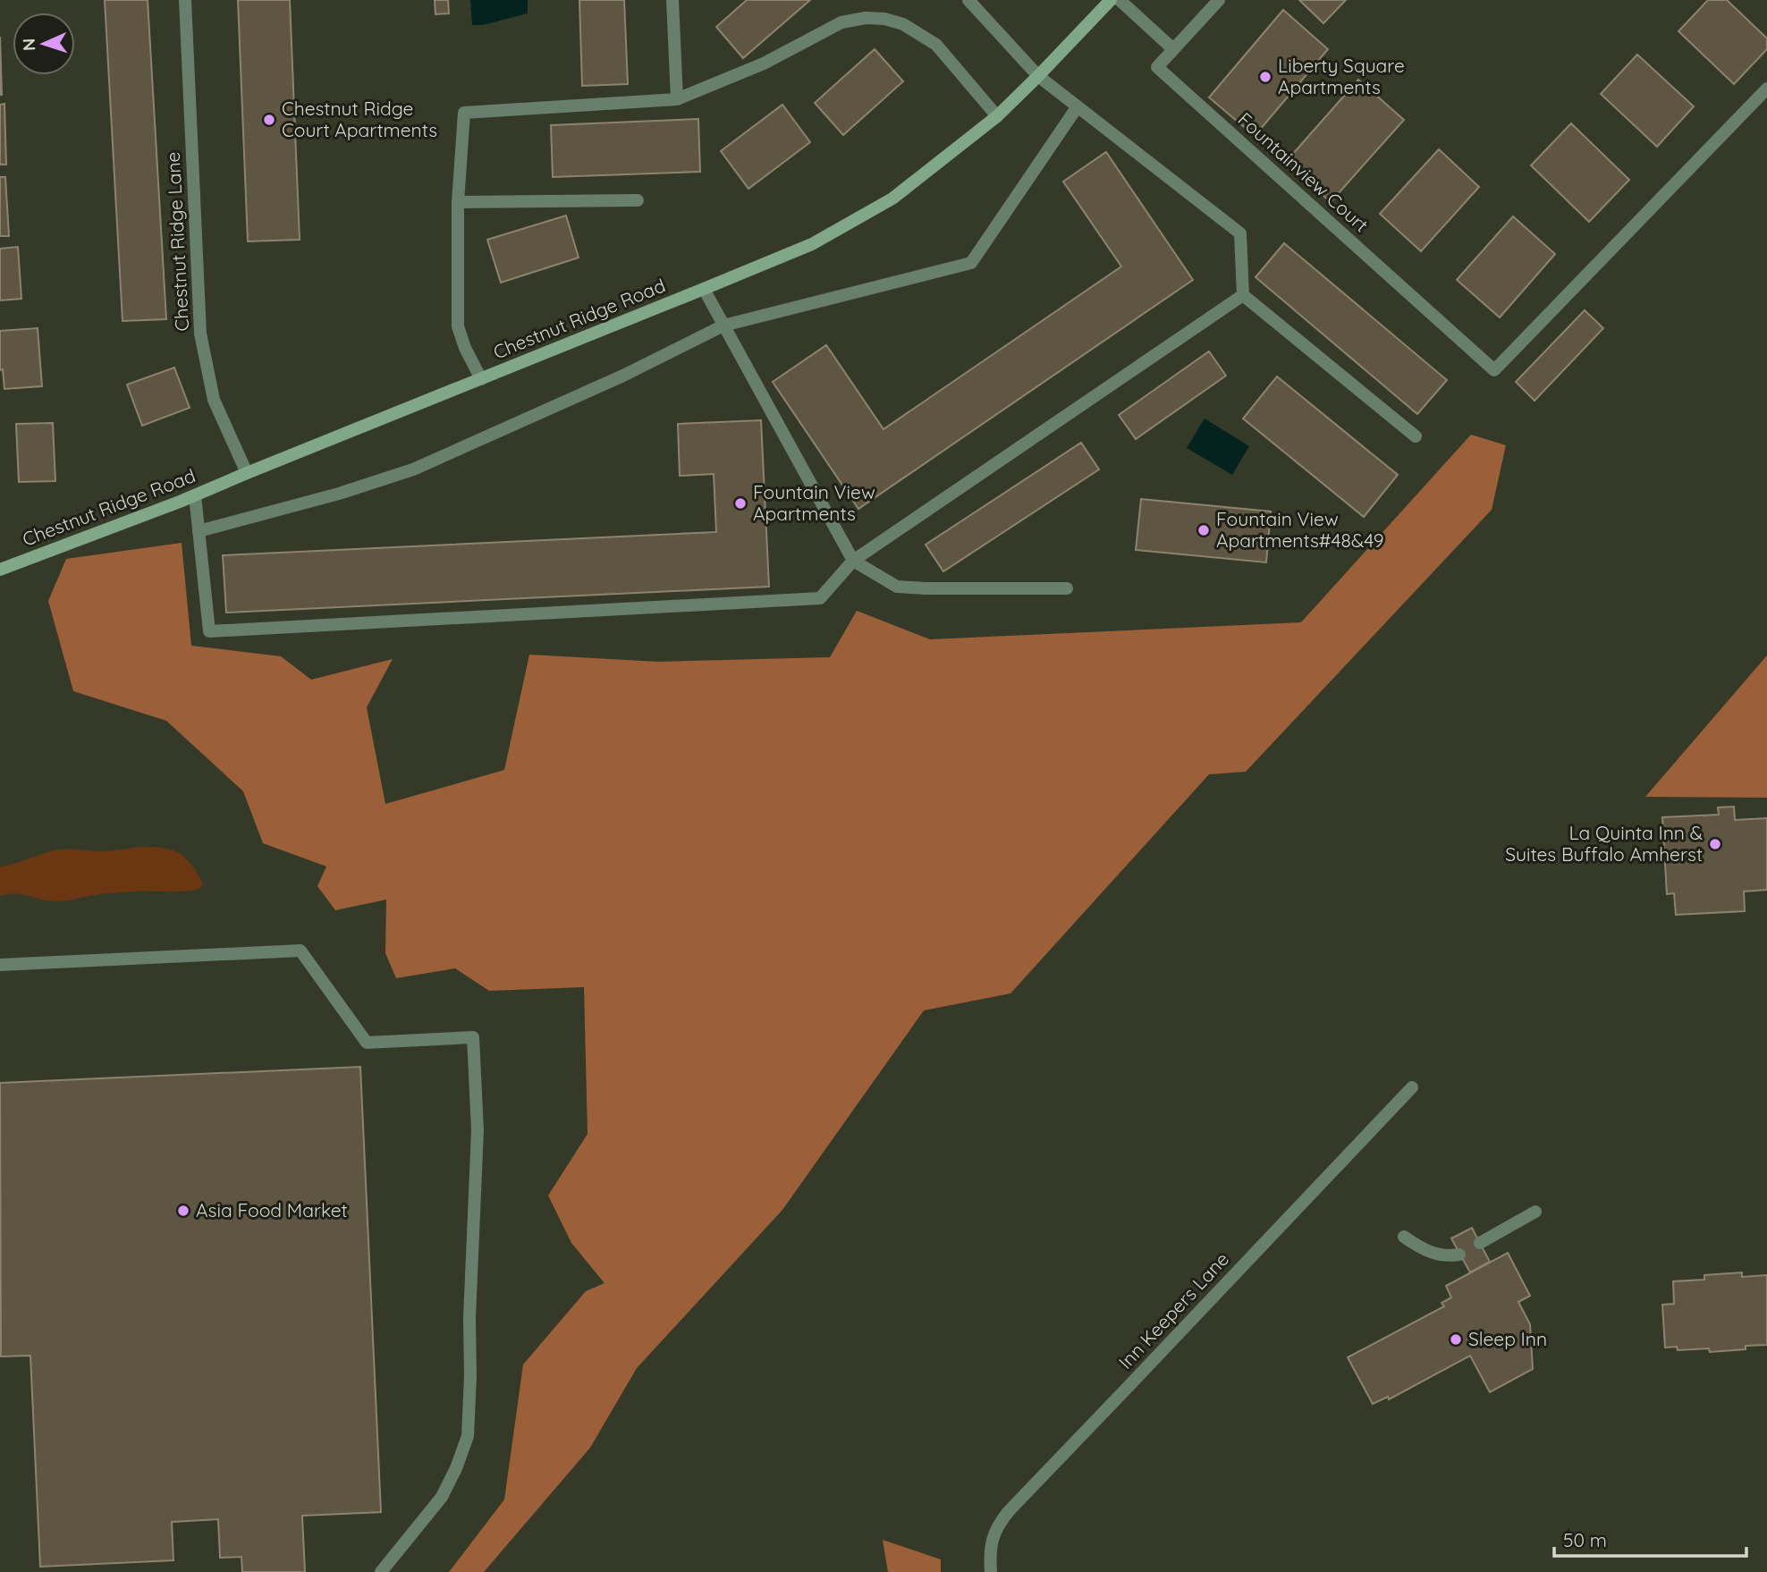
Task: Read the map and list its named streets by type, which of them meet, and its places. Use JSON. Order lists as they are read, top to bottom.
{
  "streets": {
    "street": [
      "Fountainview Court",
      "Chestnut Ridge Lane",
      "Chestnut Ridge Road",
      "Inn Keepers Lane"
    ]
  },
  "crossings": [
    ["Chestnut Ridge Lane", "Chestnut Ridge Road"]
  ],
  "places": [
    "Liberty Square Apartments",
    "Chestnut Ridge Court Apartments",
    "Fountain View Apartments",
    "Fountain View Apartments#48&49",
    "La Quinta Inn & Suites Buffalo Amherst",
    "Asia Food Market",
    "Sleep Inn"
  ],
  "scale_bar": "50 m",
  "north": "left"
}
